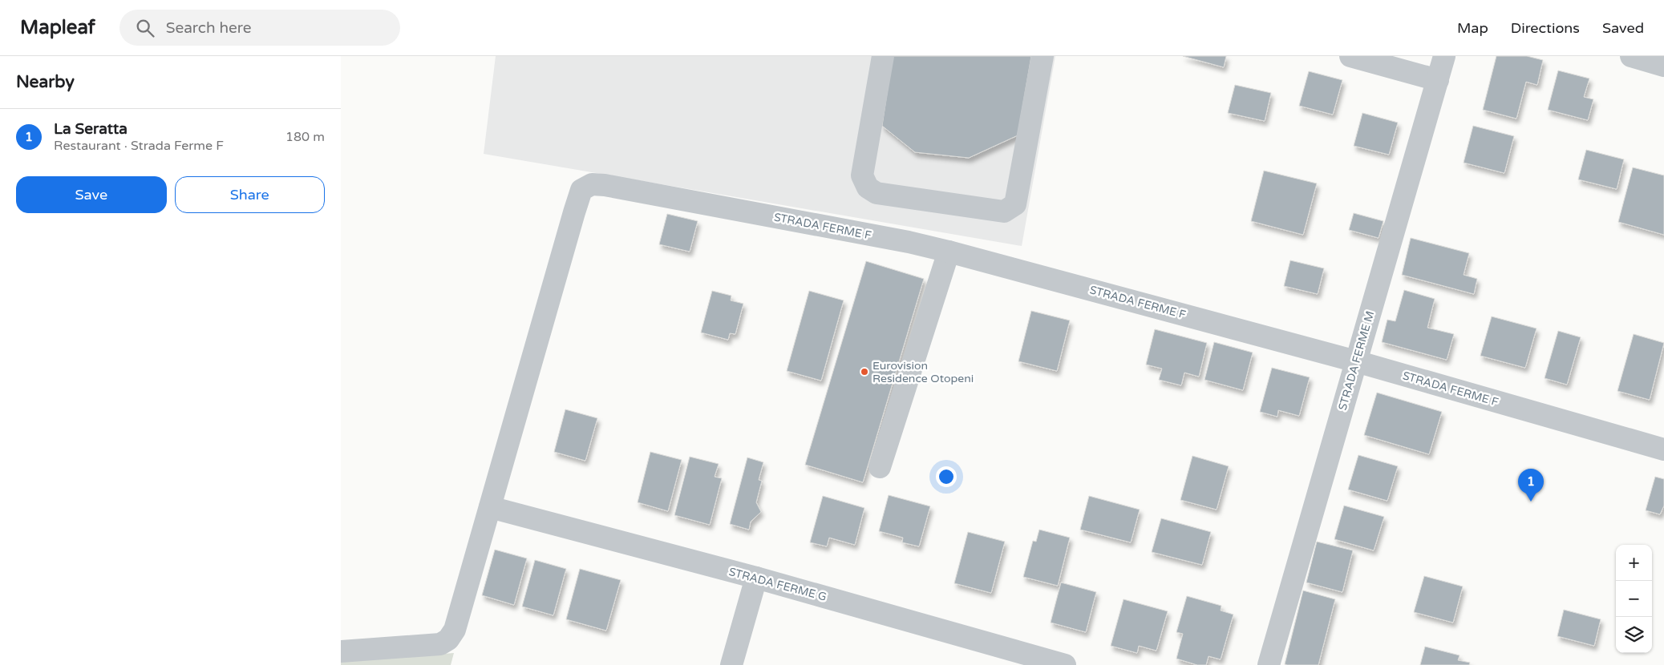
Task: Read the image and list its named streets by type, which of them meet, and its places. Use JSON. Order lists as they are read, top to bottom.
{
  "streets": {
    "street": ["STRADA FERME F", "STRADA FERME M", "STRADA FERME G"]
  },
  "crossings": [
    ["STRADA FERME F", "STRADA FERME M"],
    ["STRADA FERME F", "STRADA FERME G"]
  ],
  "places": ["Eurovision Residence Otopeni"],
  "page": {
    "header": "Mapleaf",
    "search": "Search here",
    "nav": ["Map", "Directions", "Saved"],
    "heading": "Nearby",
    "list": [
      {
        "mark": "1",
        "name": "La Seratta",
        "note": "Restaurant · Strada Ferme F",
        "value": "180 m"
      }
    ],
    "buttons": ["Save", "Share"],
    "pins": "1",
    "map_buttons": ["+", "−"]
  }
}
